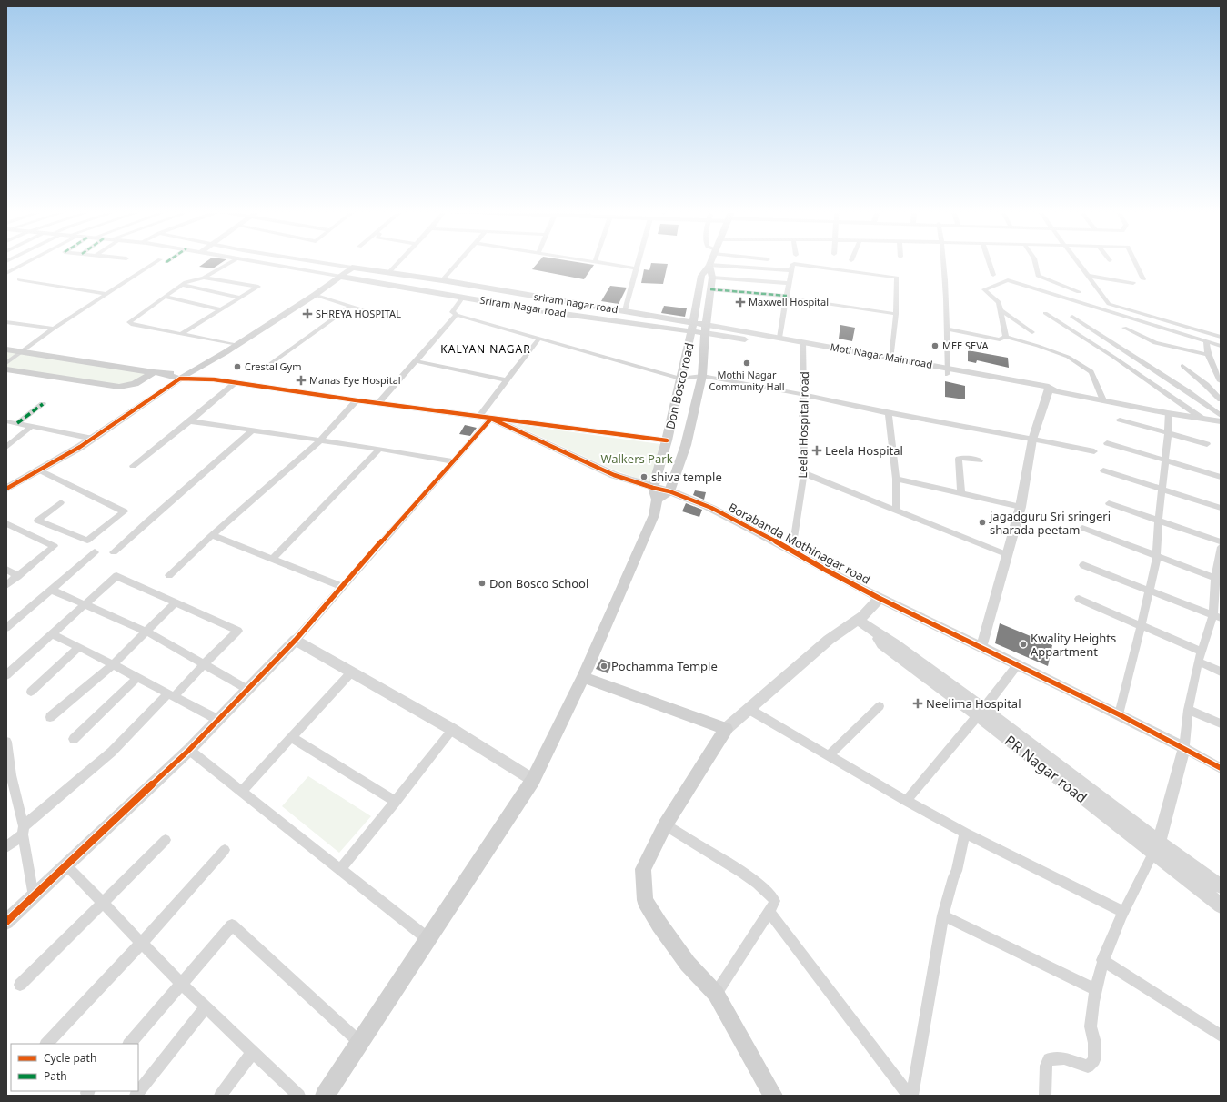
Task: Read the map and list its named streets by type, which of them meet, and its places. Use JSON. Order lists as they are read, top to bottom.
{
  "streets": {
    "main road": [
      "sriram nagar road",
      "Sriram Nagar road",
      "Don Bosco road",
      "Borabanda Mothinagar road"
    ],
    "street": ["Moti Nagar Main road", "Leela Hospital road", "PR Nagar road"]
  },
  "crossings": [
    ["sriram nagar road", "Sriram Nagar road"],
    ["sriram nagar road", "Don Bosco road"],
    ["Sriram Nagar road", "Moti Nagar Main road"],
    ["Sriram Nagar road", "Don Bosco road"],
    ["Moti Nagar Main road", "Don Bosco road"],
    ["Moti Nagar Main road", "Leela Hospital road"],
    ["Don Bosco road", "Borabanda Mothinagar road"],
    ["Leela Hospital road", "Borabanda Mothinagar road"],
    ["Borabanda Mothinagar road", "PR Nagar road"]
  ],
  "districts": ["KALYAN NAGAR"],
  "parks": ["Walkers Park"],
  "places": {
    "health": [
      "Maxwell Hospital",
      "SHREYA HOSPITAL",
      "Manas Eye Hospital",
      "Leela Hospital",
      "Neelima Hospital"
    ],
    "other": [
      "MEE SEVA",
      "Mothi Nagar Community Hall",
      "Crestal Gym",
      "shiva temple",
      "jagadguru Sri sringeri sharada peetam",
      "Don Bosco School",
      "Kwality Heights Appartment",
      "Pochamma Temple"
    ]
  },
  "legend": ["Cycle path", "Path"]
}
